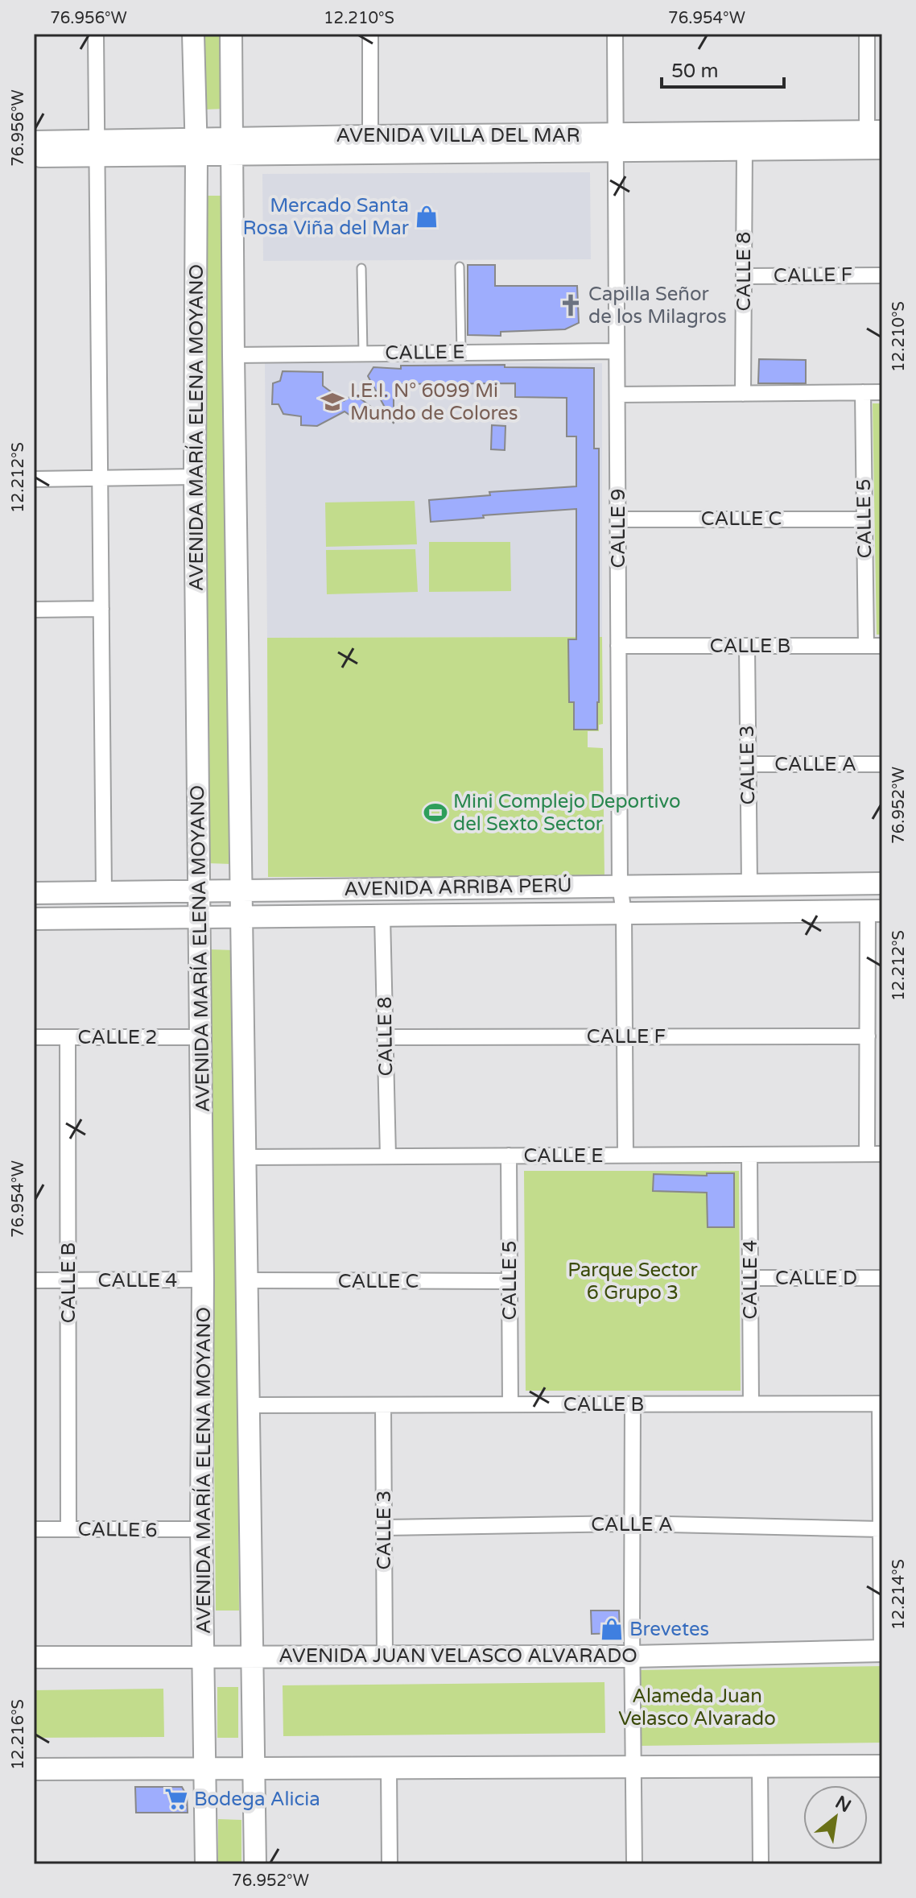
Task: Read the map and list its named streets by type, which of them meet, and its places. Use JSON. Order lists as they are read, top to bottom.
{
  "streets": {
    "street": [
      "AVENIDA VILLA DEL MAR",
      "CALLE 8",
      "CALLE F",
      "CALLE E",
      "AVENIDA MARÍA ELENA MOYANO",
      "CALLE C",
      "CALLE 5",
      "CALLE 9",
      "CALLE B",
      "CALLE A",
      "CALLE 3",
      "AVENIDA ARRIBA PERÚ",
      "CALLE 2",
      "CALLE D",
      "CALLE 4",
      "CALLE 6",
      "AVENIDA JUAN VELASCO ALVARADO"
    ]
  },
  "crossings": [
    ["AVENIDA VILLA DEL MAR", "CALLE 8"],
    ["AVENIDA VILLA DEL MAR", "AVENIDA MARÍA ELENA MOYANO"],
    ["AVENIDA VILLA DEL MAR", "CALLE 9"],
    ["CALLE 8", "CALLE F"],
    ["CALLE 8", "CALLE E"],
    ["CALLE 8", "AVENIDA ARRIBA PERÚ"],
    ["CALLE F", "CALLE 9"],
    ["CALLE E", "AVENIDA MARÍA ELENA MOYANO"],
    ["CALLE E", "CALLE 5"],
    ["CALLE E", "CALLE 9"],
    ["CALLE E", "CALLE 4"],
    ["AVENIDA MARÍA ELENA MOYANO", "CALLE C"],
    ["AVENIDA MARÍA ELENA MOYANO", "CALLE B"],
    ["AVENIDA MARÍA ELENA MOYANO", "AVENIDA ARRIBA PERÚ"],
    ["AVENIDA MARÍA ELENA MOYANO", "CALLE 2"],
    ["AVENIDA MARÍA ELENA MOYANO", "CALLE 4"],
    ["AVENIDA MARÍA ELENA MOYANO", "CALLE 6"],
    ["AVENIDA MARÍA ELENA MOYANO", "AVENIDA JUAN VELASCO ALVARADO"],
    ["CALLE C", "CALLE 5"],
    ["CALLE C", "CALLE 9"],
    ["CALLE 5", "CALLE B"],
    ["CALLE 9", "CALLE B"],
    ["CALLE 9", "AVENIDA ARRIBA PERÚ"],
    ["CALLE B", "CALLE 3"],
    ["CALLE B", "CALLE 2"],
    ["CALLE B", "CALLE 4"],
    ["CALLE B", "CALLE 6"],
    ["CALLE A", "CALLE 3"],
    ["CALLE 3", "AVENIDA ARRIBA PERÚ"],
    ["CALLE 3", "AVENIDA JUAN VELASCO ALVARADO"],
    ["CALLE D", "CALLE 4"]
  ],
  "parks": ["Parque Sector 6 Grupo 3", "Alameda Juan Velasco Alvarado"],
  "places": {
    "shop": ["Mercado Santa Rosa Viña del Mar", "Brevetes"],
    "church": ["Capilla Señor de los Milagros"],
    "school or university": ["I.E.I. N° 6099 Mi Mundo de Colores"],
    "sports": ["Mini Complejo Deportivo del Sexto Sector"],
    "supermarket": ["Bodega Alicia"]
  },
  "scale_bar": "50 m",
  "north": "top right",
  "coordinates": [
    "76.956°W",
    "12.210°S",
    "76.954°W",
    "12.212°S",
    "76.952°W",
    "12.214°S",
    "12.216°S"
  ]
}
